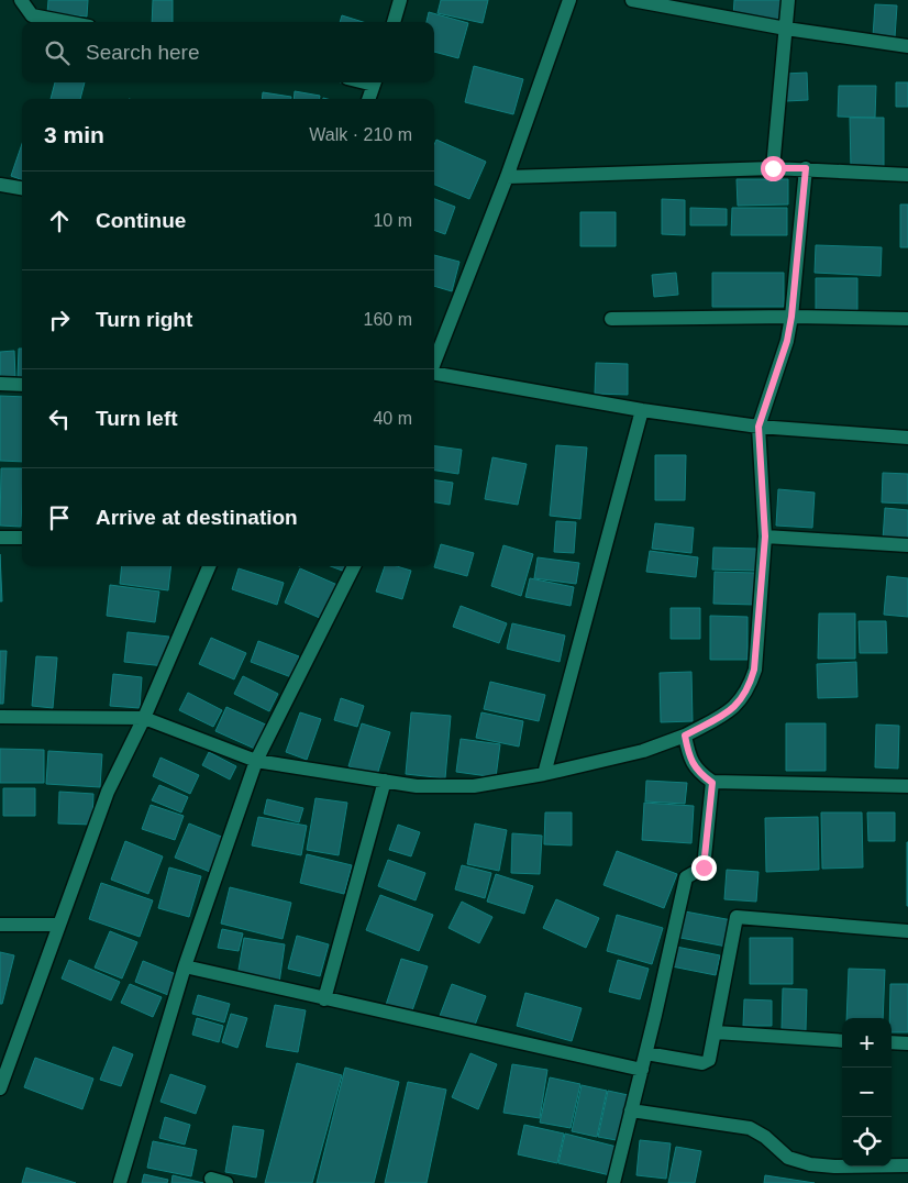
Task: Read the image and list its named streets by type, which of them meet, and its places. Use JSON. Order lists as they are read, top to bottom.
{
  "page": {
    "search": "Search here",
    "heading": ["3 min", "Walk · 210 m"],
    "list": [
      ["Continue", "10 m"],
      ["Turn right", "160 m"],
      ["Turn left", "40 m"],
      "Arrive at destination"
    ],
    "map_buttons": ["+", "−"]
  }
}
